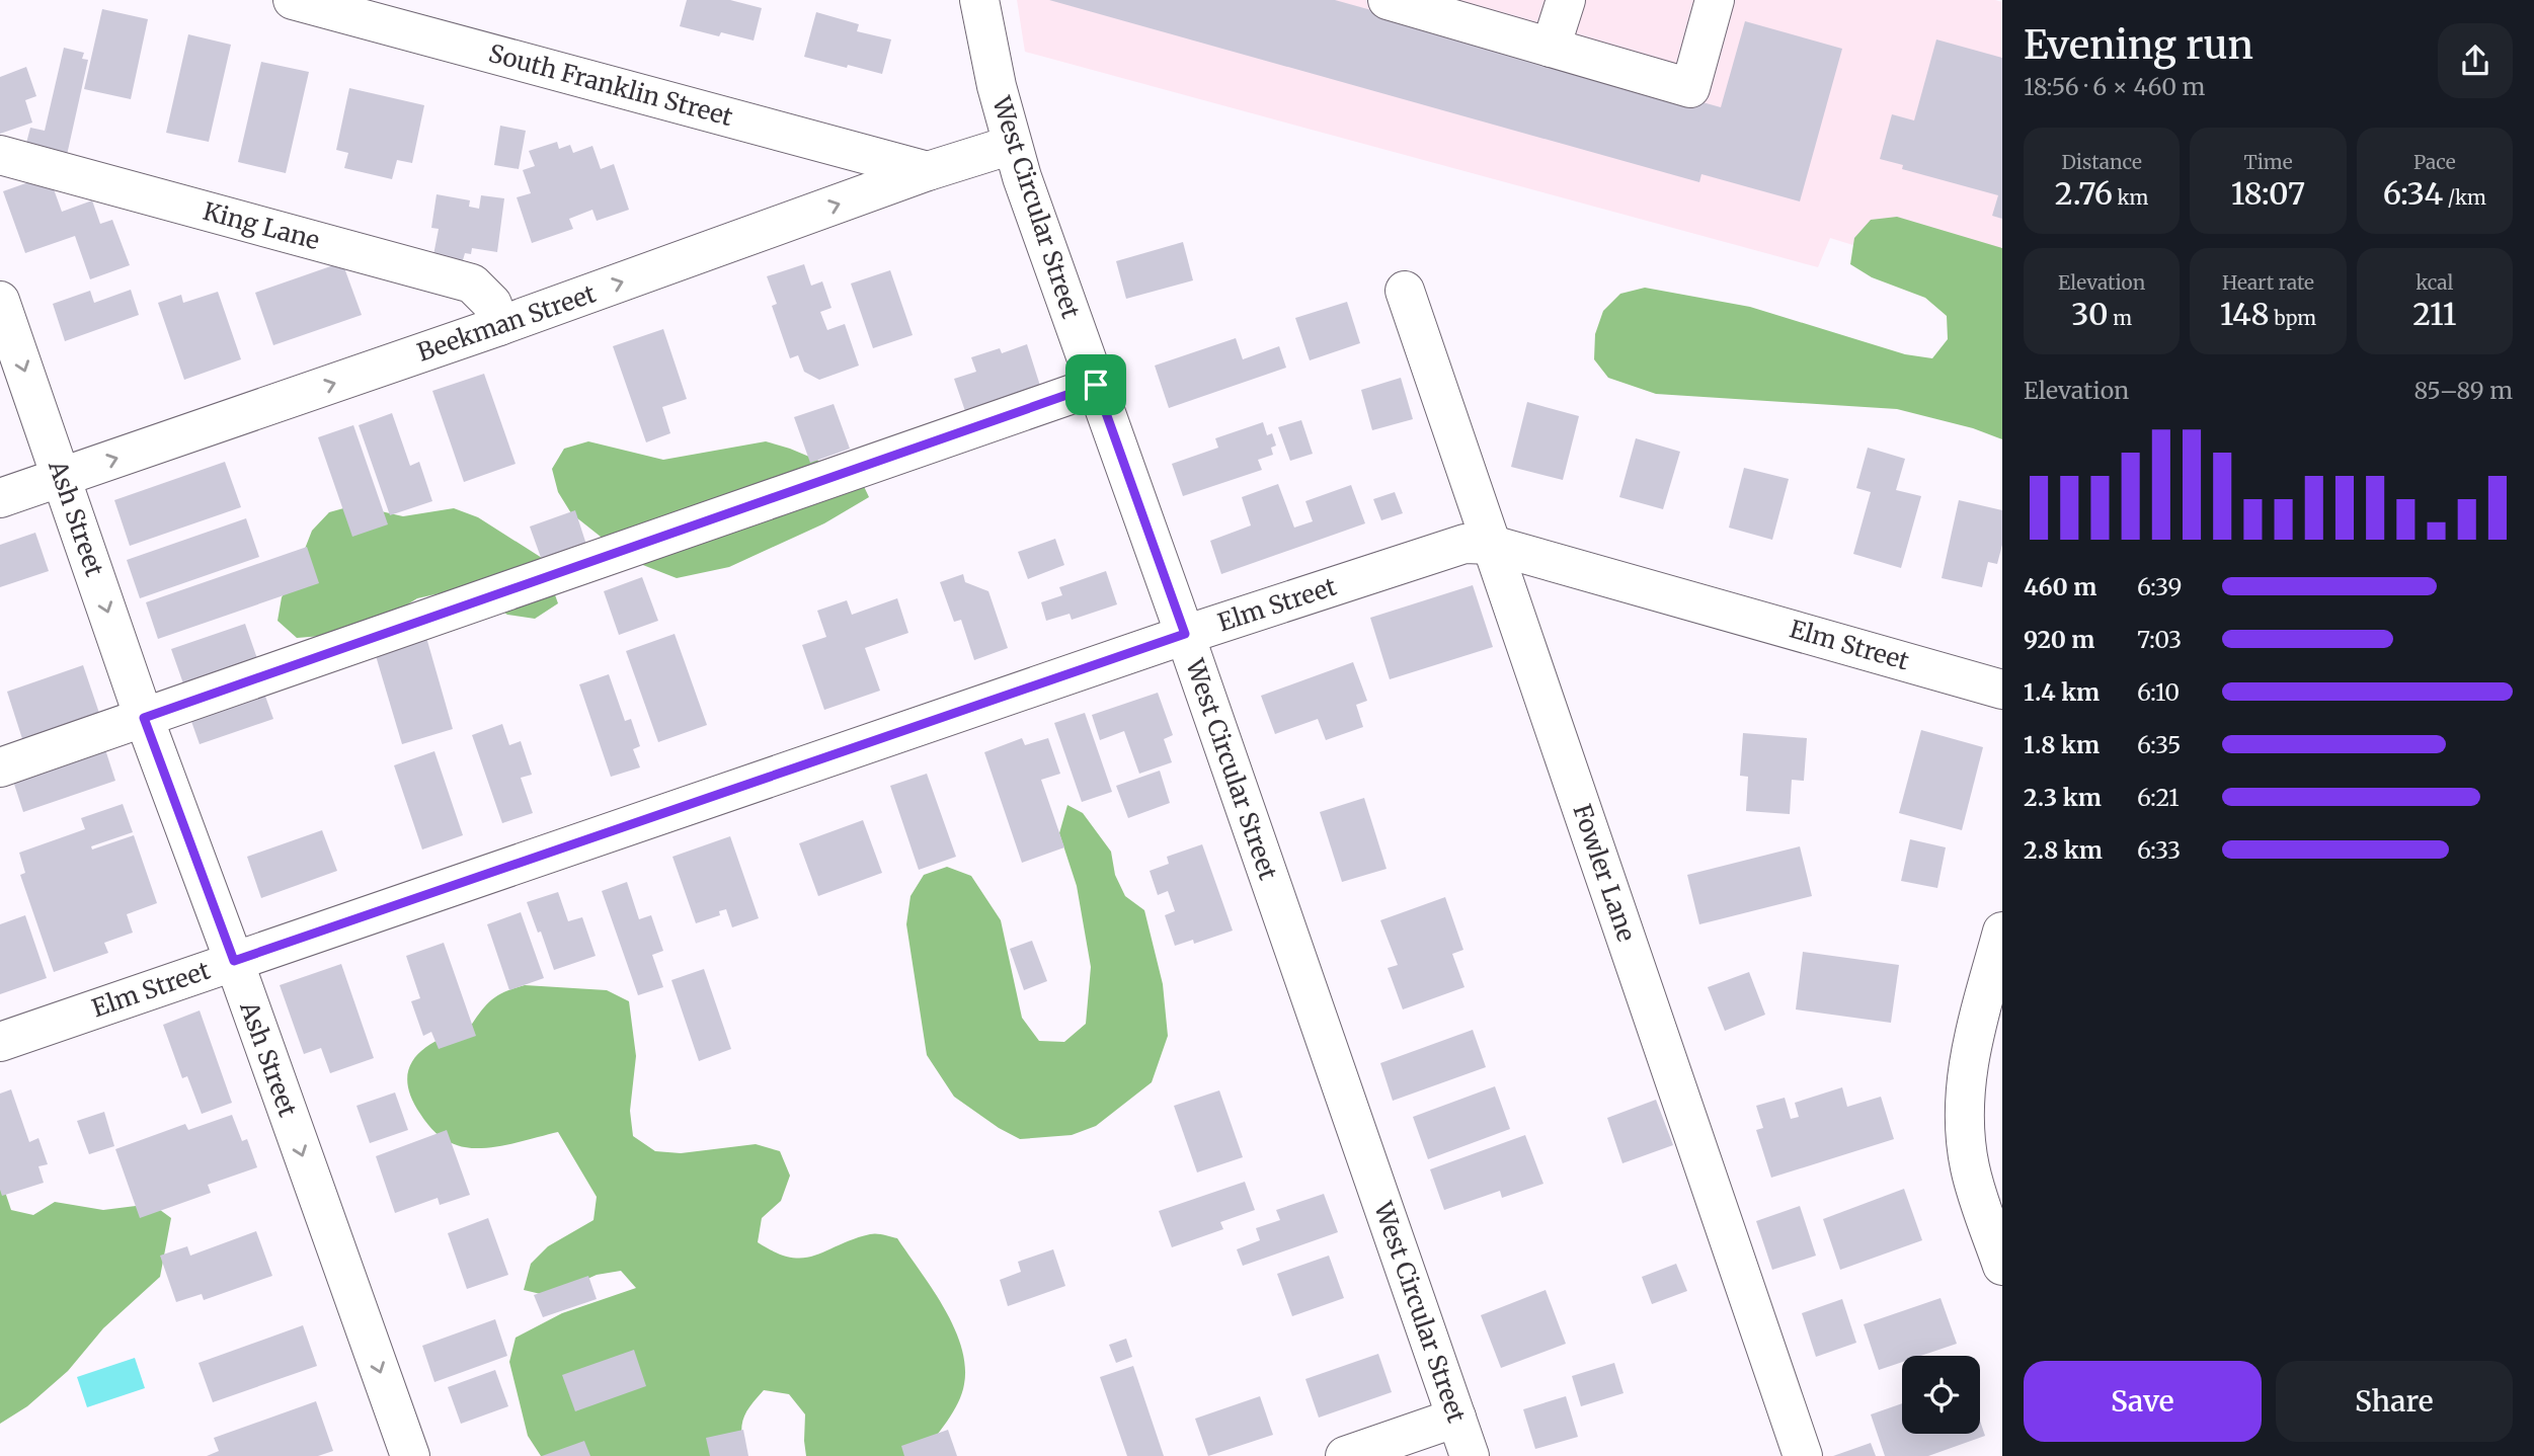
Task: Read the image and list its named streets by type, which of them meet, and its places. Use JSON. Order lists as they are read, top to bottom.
{
  "streets": {
    "street": [
      "South Franklin Street",
      "West Circular Street",
      "King Lane",
      "Beekman Street",
      "Ash Street",
      "Elm Street",
      "Fowler Lane"
    ]
  },
  "crossings": [
    ["South Franklin Street", "Beekman Street"],
    ["West Circular Street", "Beekman Street"],
    ["West Circular Street", "Elm Street"],
    ["King Lane", "Beekman Street"],
    ["Beekman Street", "Ash Street"],
    ["Ash Street", "Elm Street"],
    ["Elm Street", "Fowler Lane"]
  ],
  "one_way": ["Ash Street"],
  "page": {
    "heading": ["Evening run", "18:56 · 6 × 460 m"],
    "stats": [
      ["Distance", "2.76 km"],
      ["Time", "18:07"],
      ["Pace", "6:34 /km"],
      ["Elevation", "30 m"],
      ["Heart rate", "148 bpm"],
      ["kcal", "211"]
    ],
    "chart": ["Elevation", "85–89 m"],
    "list": [
      {
        "name": "460 m",
        "note": "6:39"
      },
      {
        "name": "920 m",
        "note": "7:03"
      },
      {
        "name": "1.4 km",
        "note": "6:10"
      },
      {
        "name": "1.8 km",
        "note": "6:35"
      },
      {
        "name": "2.3 km",
        "note": "6:21"
      },
      {
        "name": "2.8 km",
        "note": "6:33"
      }
    ],
    "buttons": ["Save", "Share"]
  }
}
